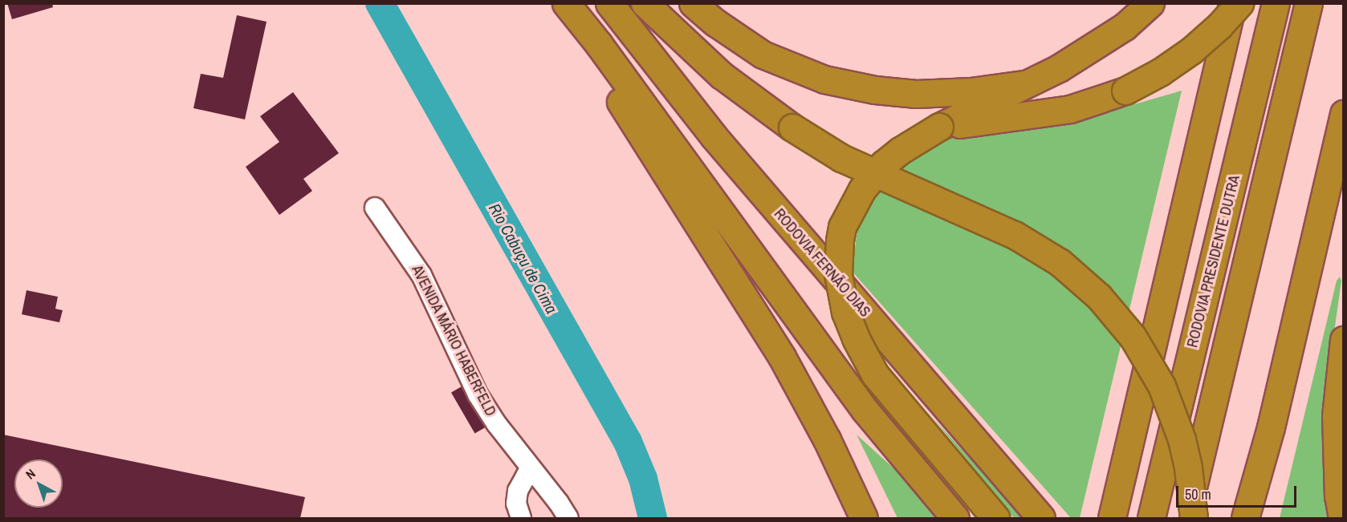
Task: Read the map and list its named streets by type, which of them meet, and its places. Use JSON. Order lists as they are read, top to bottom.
{
  "streets": {
    "highway": ["RODOVIA PRESIDENTE DUTRA", "RODOVIA FERNÃO DIAS"],
    "street": ["AVENIDA MÁRIO HABERFELD"]
  },
  "water": ["Rio Cabuçu de Cima"],
  "scale_bar": "50 m",
  "north": "top left"
}
